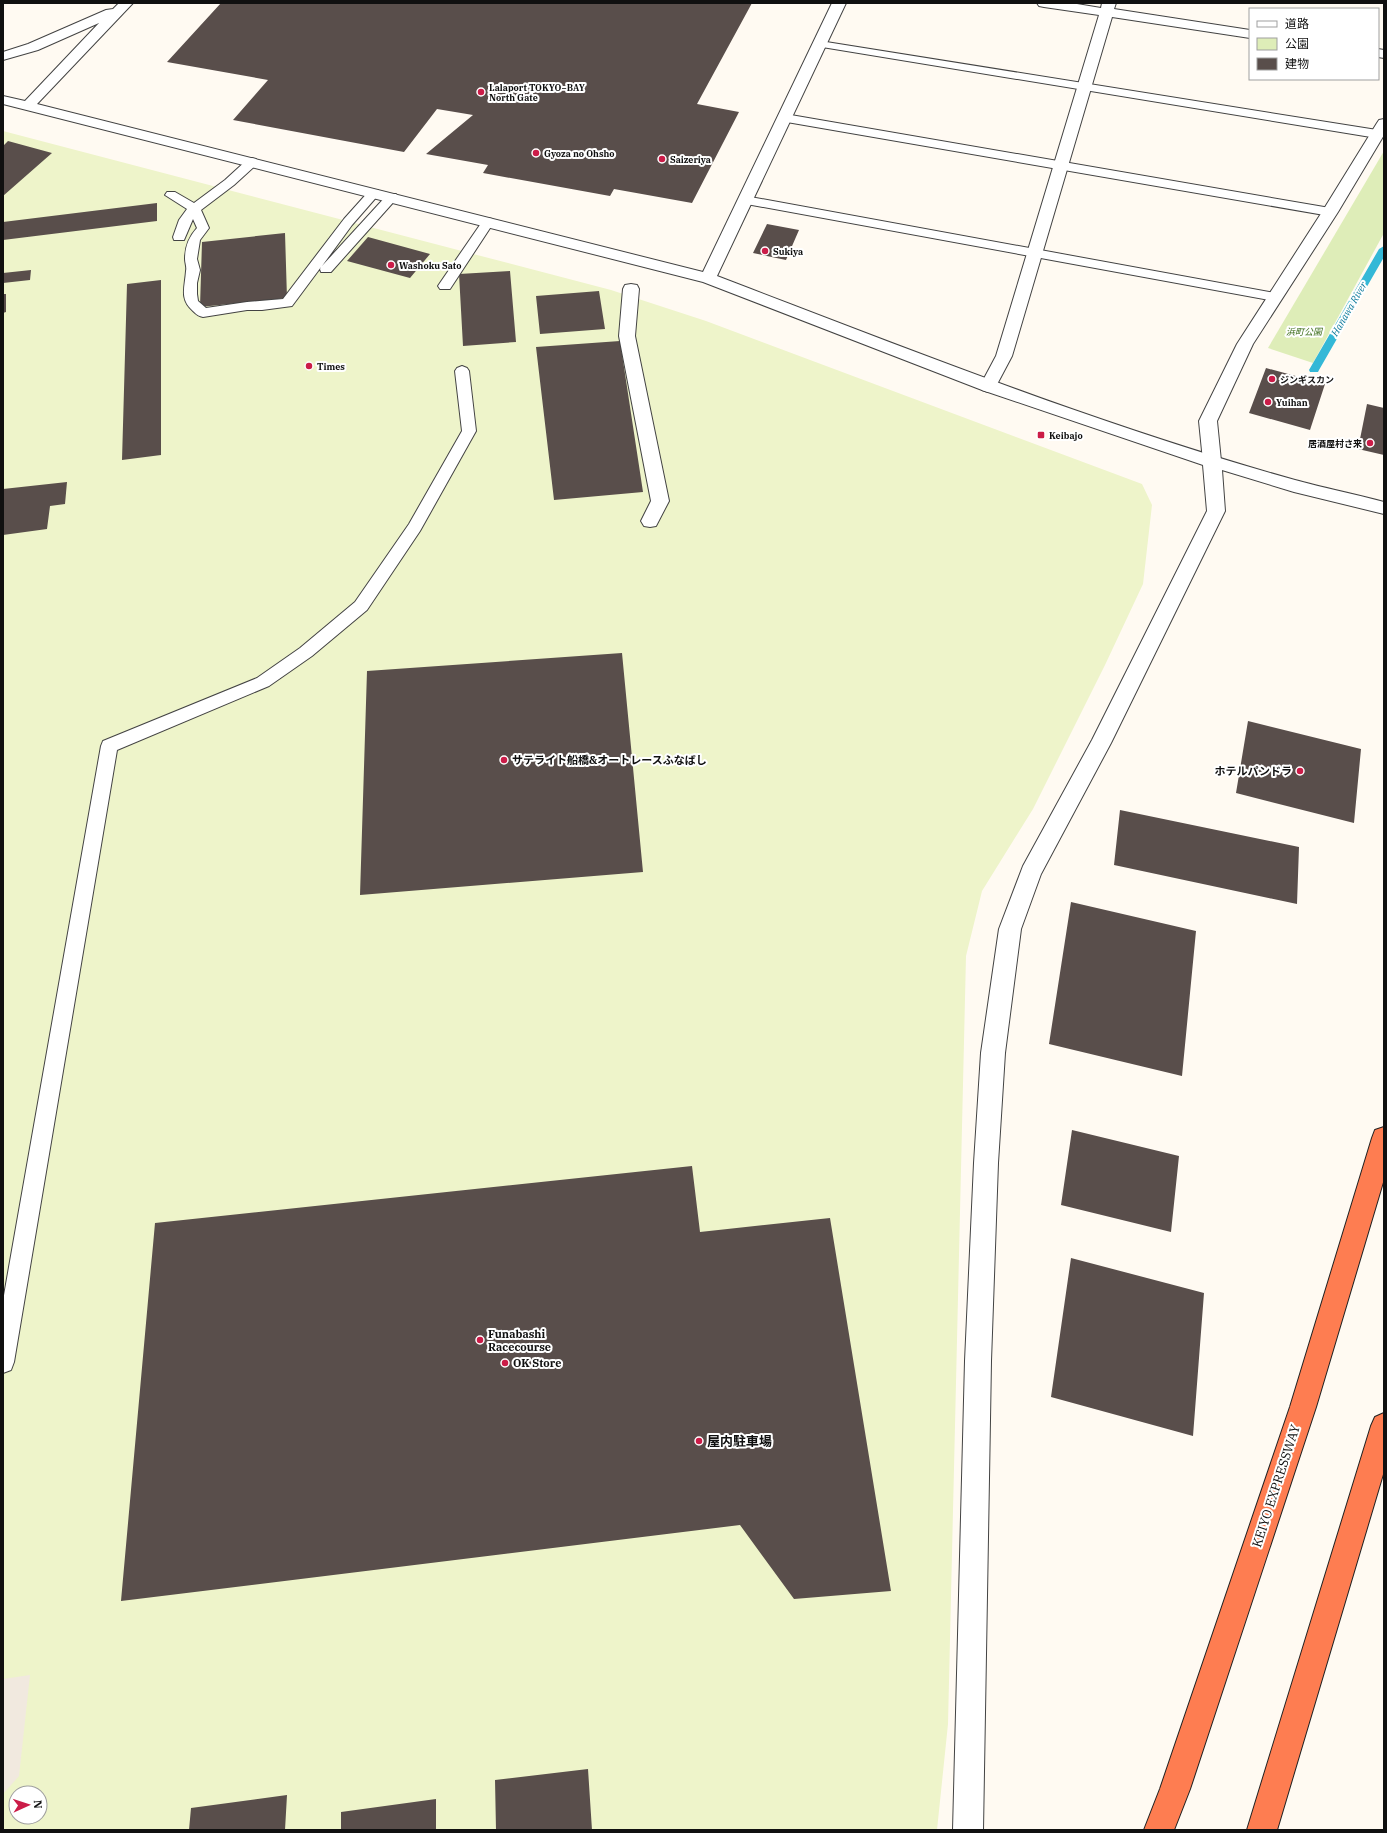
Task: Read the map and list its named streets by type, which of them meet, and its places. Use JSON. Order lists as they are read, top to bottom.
{
  "streets": {
    "highway": ["KEIYO EXPRESSWAY"]
  },
  "water": ["Hanawa River"],
  "parks": ["浜町公園"],
  "places": {
    "other": [
      "Lalaport TOKYO−BAY North Gate",
      "Gyoza no Ohsho",
      "Saizeriya",
      "Sukiya",
      "Washoku Sato",
      "Times",
      "ジンギスカン",
      "Yuihan",
      "居酒屋村さ来",
      "サテライト船橋&オートレースふなばし",
      "ホテルパンドラ",
      "Funabashi Racecourse",
      "OK Store",
      "屋内駐車場"
    ],
    "transit": ["Keibajo"]
  },
  "legend": ["道路", "公園", "建物"],
  "north": "right"
}
